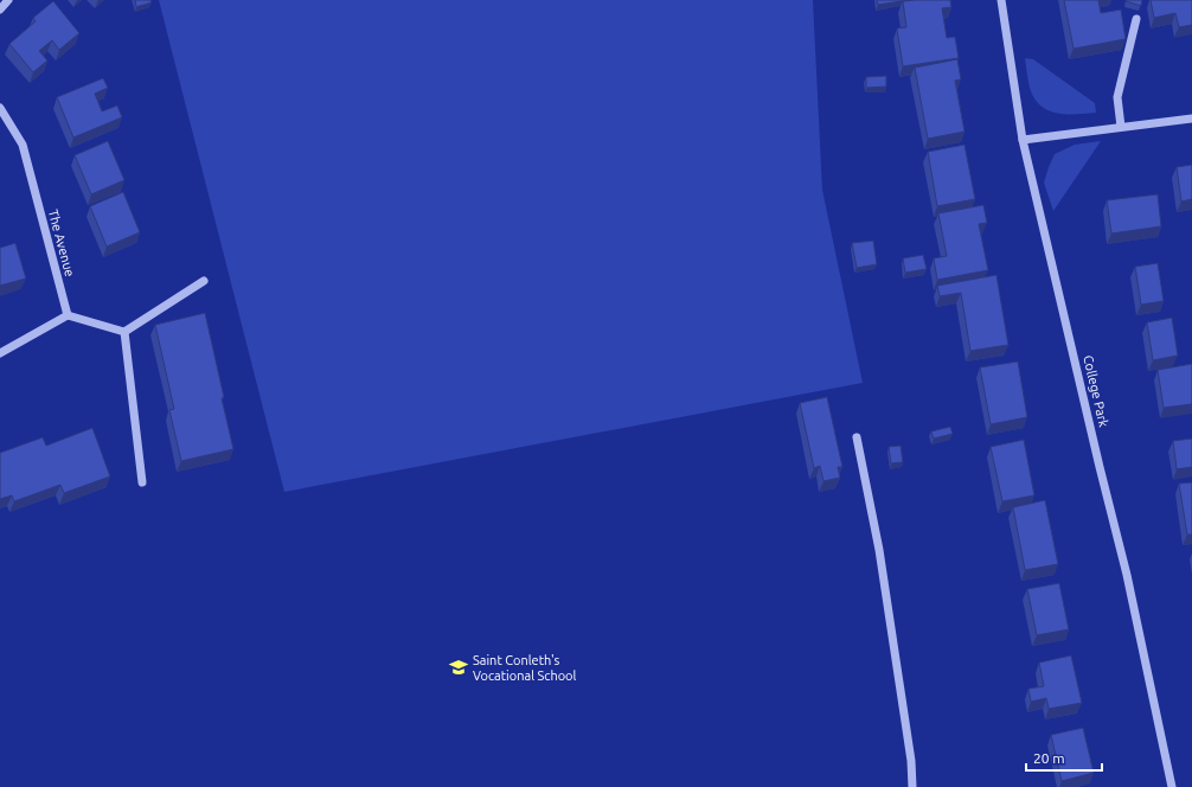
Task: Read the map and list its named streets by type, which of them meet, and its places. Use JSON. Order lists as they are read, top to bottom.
{
  "streets": {
    "street": ["The Avenue", "College Park"]
  },
  "places": {
    "school or university": ["Saint Conleth's Vocational School"]
  },
  "scale_bar": "20 m"
}
